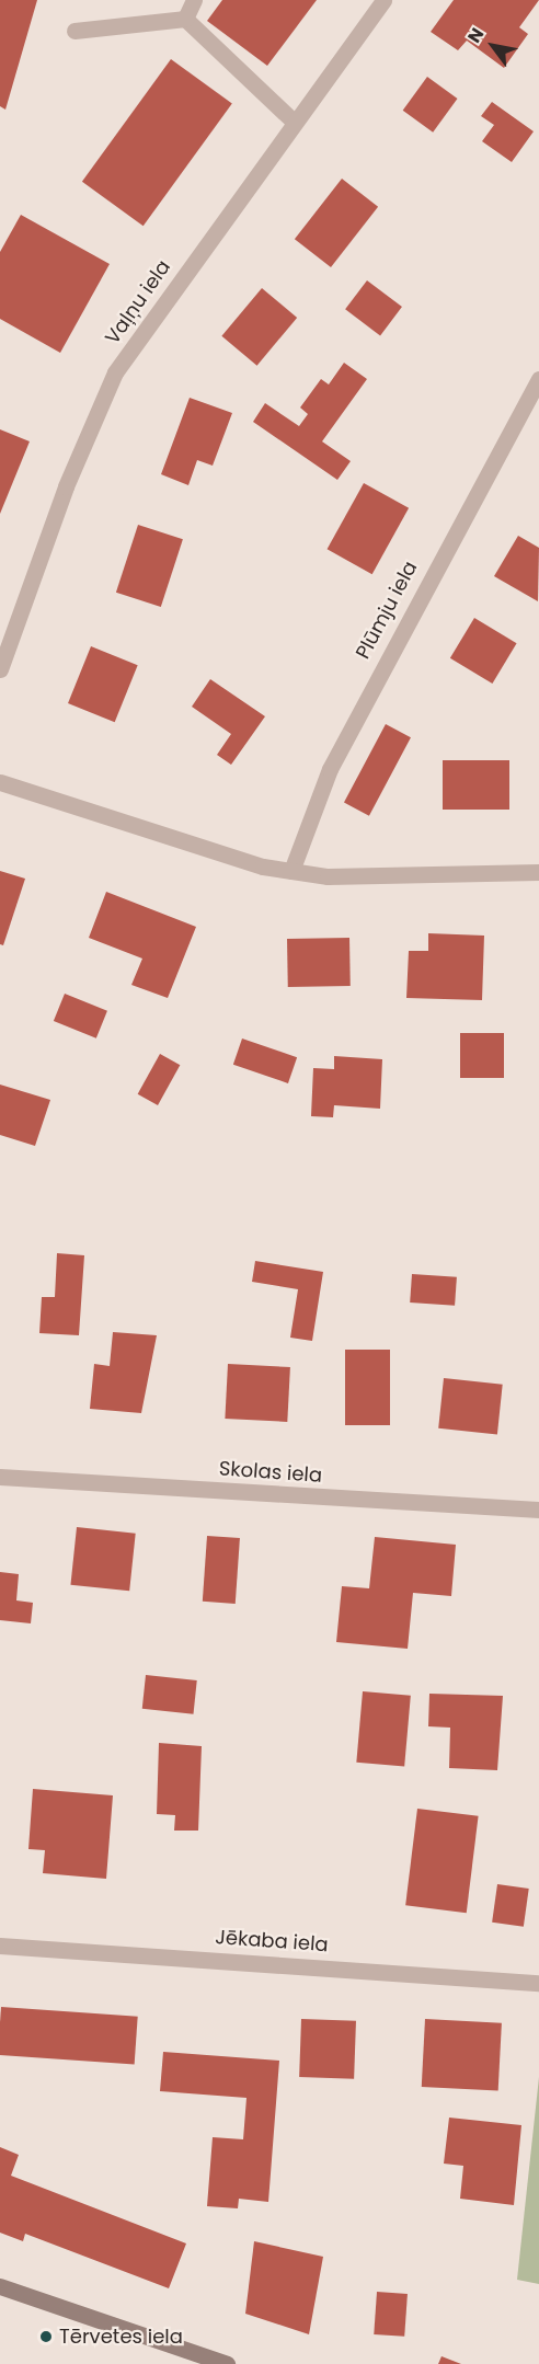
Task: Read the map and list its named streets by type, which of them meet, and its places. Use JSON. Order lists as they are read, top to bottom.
{
  "streets": {
    "street": [
      "Vaļņu iela",
      "Plūmju iela",
      "Skolas iela",
      "Jēkaba iela"
    ]
  },
  "places": ["Tērvetes iela"],
  "north": "top left"
}
